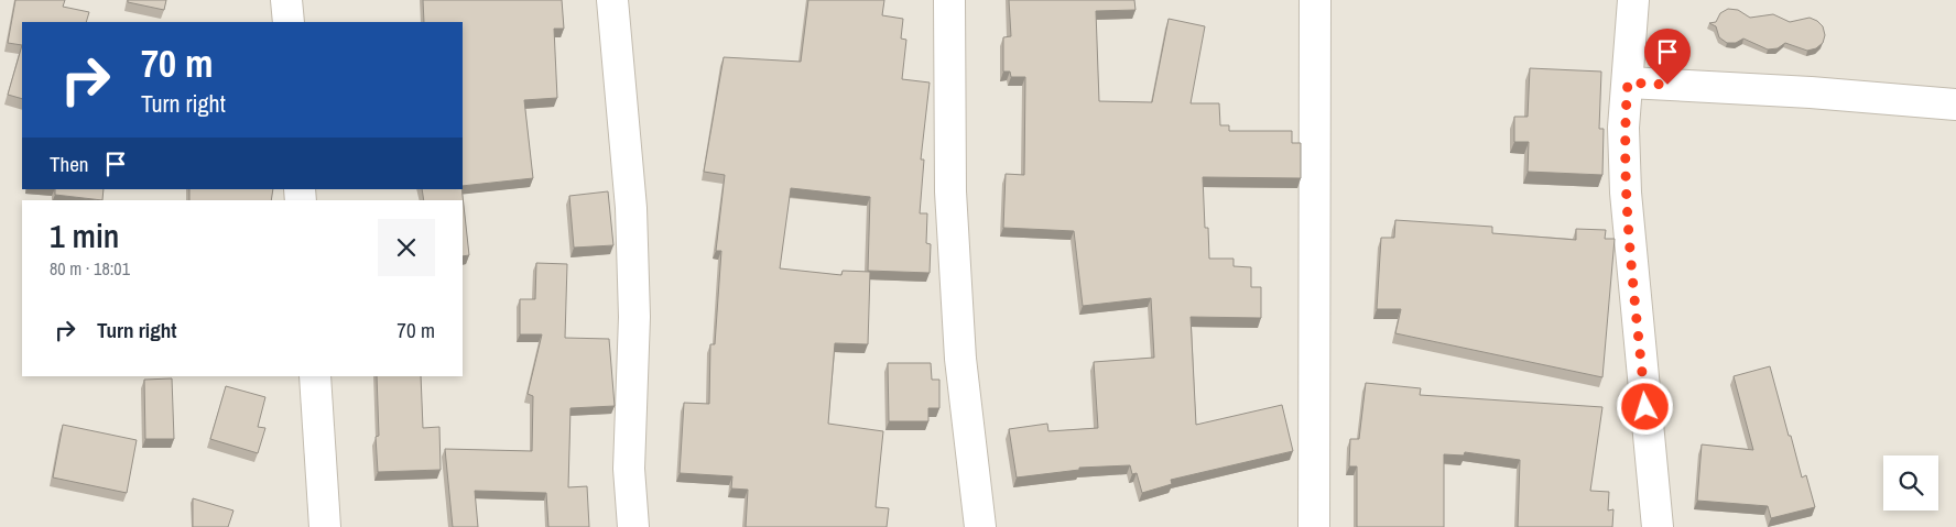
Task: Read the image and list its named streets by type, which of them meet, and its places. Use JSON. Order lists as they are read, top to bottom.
{
  "page": {
    "turn": ["70 m", "Turn right"],
    "then": "Then",
    "heading": ["1 min", "80 m · 18:01"],
    "list": [
      {
        "name": "Turn right",
        "value": "70 m"
      }
    ]
  }
}
